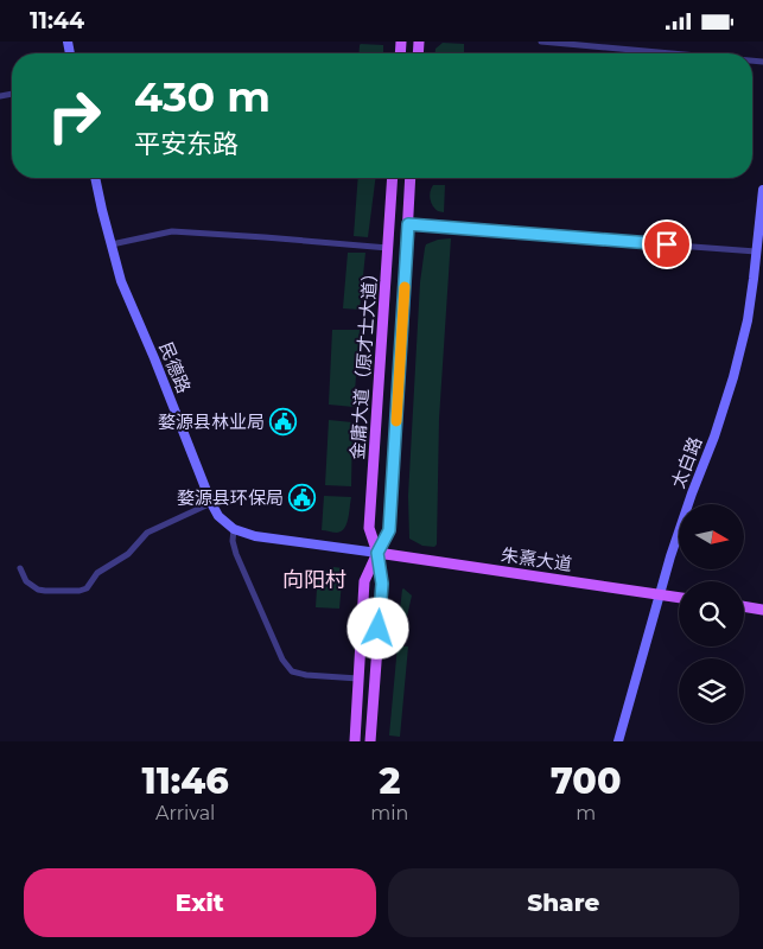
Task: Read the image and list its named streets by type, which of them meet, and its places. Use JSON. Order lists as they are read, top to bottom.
{
  "streets": {
    "main road": ["金庸大道（原才士大道）", "朱熹大道"],
    "street": ["民德路", "太白路"]
  },
  "crossings": [
    ["金庸大道（原才士大道）", "民德路"],
    ["金庸大道（原才士大道）", "朱熹大道"],
    ["民德路", "朱熹大道"],
    ["太白路", "朱熹大道"]
  ],
  "districts": ["向阳村"],
  "places": {
    "public building": ["婺源县林业局", "婺源县环保局"]
  },
  "north": "right",
  "page": {
    "status": "11:44",
    "turn": ["430 m", "平安东路"],
    "eta": [
      "11:46",
      "Arrival",
      "2",
      "min",
      "700",
      "m"
    ],
    "buttons": ["Exit", "Share"]
  }
}
